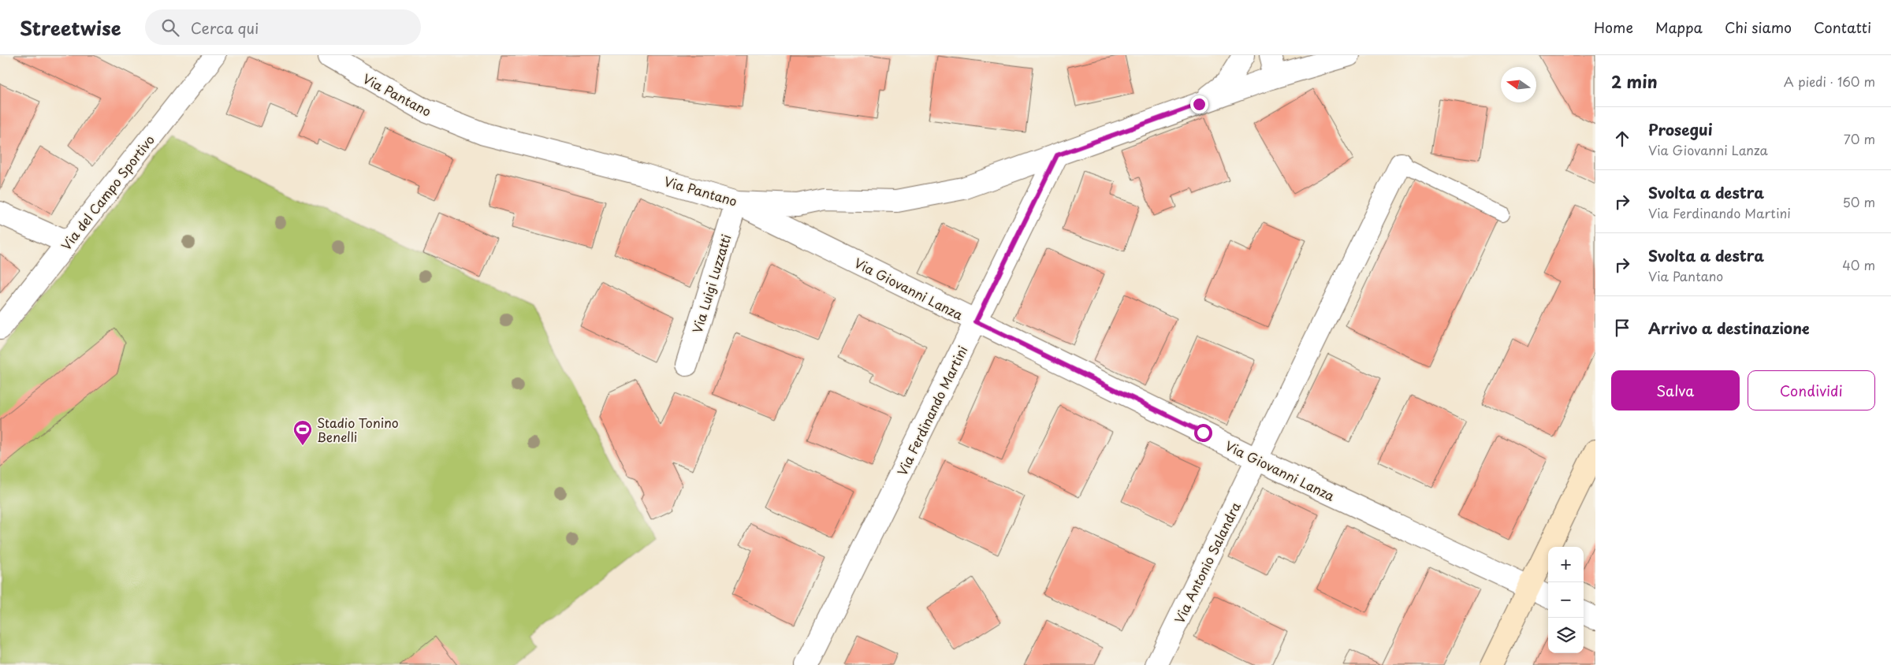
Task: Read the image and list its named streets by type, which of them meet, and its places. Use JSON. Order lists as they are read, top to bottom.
{
  "streets": {
    "street": [
      "Via Pantano",
      "Via del Campo Sportivo",
      "Via Luigi Luzzatti",
      "Via Giovanni Lanza",
      "Via Ferdinando Martini",
      "Via Antonio Salandra"
    ]
  },
  "crossings": [
    ["Via Pantano", "Via Luigi Luzzatti"],
    ["Via Pantano", "Via Giovanni Lanza"],
    ["Via Pantano", "Via Ferdinando Martini"],
    ["Via Luigi Luzzatti", "Via Giovanni Lanza"],
    ["Via Giovanni Lanza", "Via Ferdinando Martini"],
    ["Via Giovanni Lanza", "Via Antonio Salandra"]
  ],
  "places": {
    "sports": ["Stadio Tonino Benelli"]
  },
  "north": "left",
  "page": {
    "header": "Streetwise",
    "search": "Cerca qui",
    "nav": [
      "Home",
      "Mappa",
      "Chi siamo",
      "Contatti"
    ],
    "heading": ["2 min", "A piedi · 160 m"],
    "list": [
      ["Prosegui", "Via Giovanni Lanza", "70 m"],
      ["Svolta a destra", "Via Ferdinando Martini", "50 m"],
      ["Svolta a destra", "Via Pantano", "40 m"],
      "Arrivo a destinazione"
    ],
    "buttons": ["Salva", "Condividi"],
    "map_buttons": ["+", "−"]
  }
}
